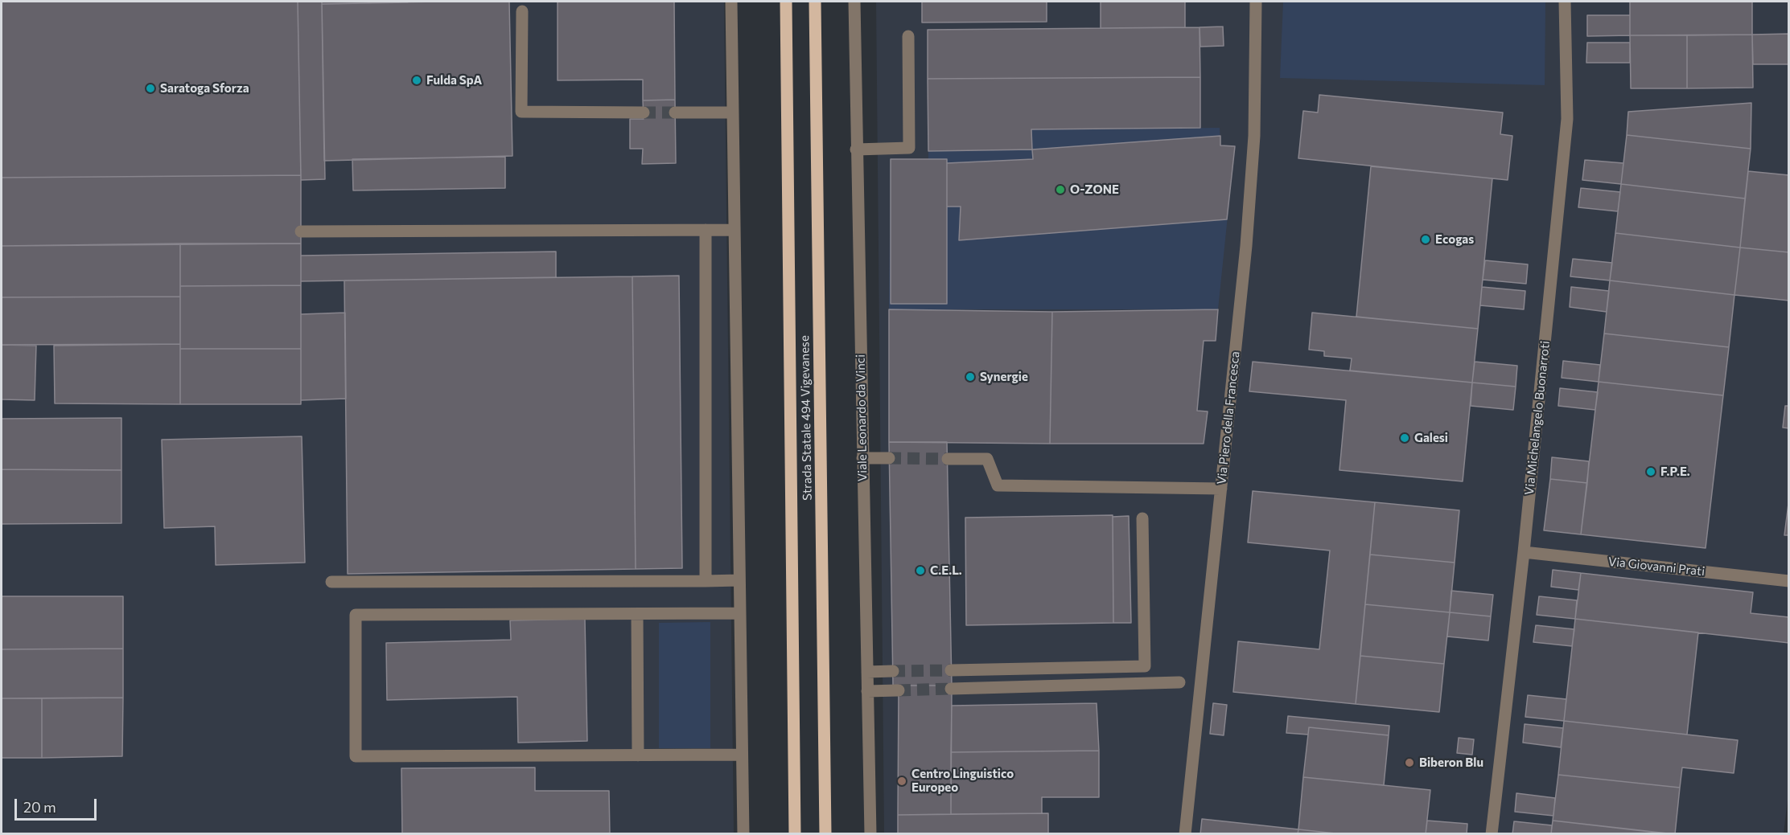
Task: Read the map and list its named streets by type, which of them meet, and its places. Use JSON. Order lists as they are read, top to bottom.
{
  "streets": {
    "main road": ["Strada Statale 494 Vigevanese"],
    "street": [
      "Viale Leonardo da Vinci",
      "Via Piero della Francesca",
      "Via Michelangelo Buonarroti",
      "Via Giovanni Prati"
    ]
  },
  "crossings": [
    ["Via Michelangelo Buonarroti", "Via Giovanni Prati"]
  ],
  "places": [
    "Fulda SpA",
    "Saratoga Sforza",
    "O-ZONE",
    "Ecogas",
    "Synergie",
    "Galesi",
    "F.P.E.",
    "C.E.L.",
    "Biberon Blu",
    "Centro Linguistico Europeo"
  ],
  "scale_bar": "20 m"
}
